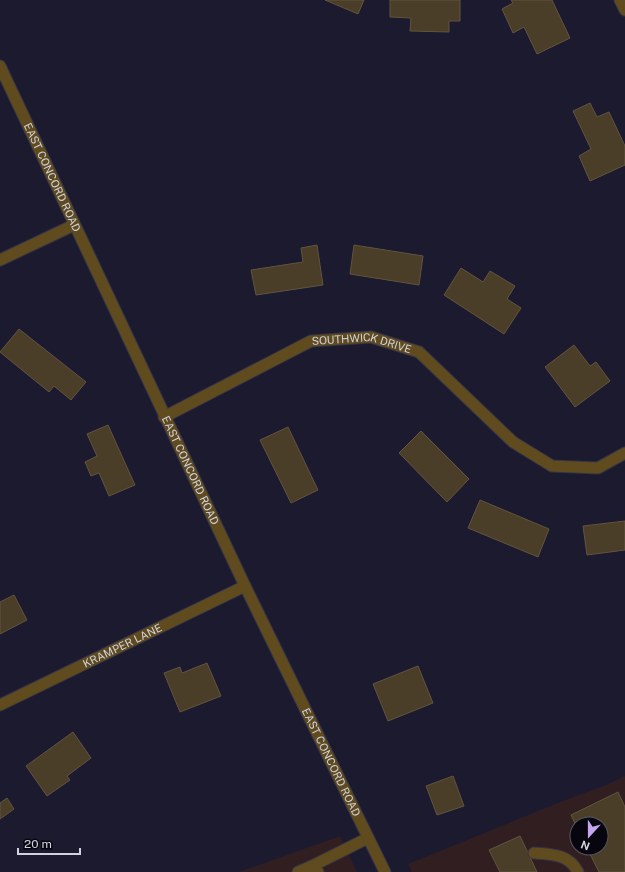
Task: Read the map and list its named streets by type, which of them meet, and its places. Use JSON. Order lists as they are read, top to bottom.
{
  "streets": {
    "street": ["EAST CONCORD ROAD", "SOUTHWICK DRIVE", "KRAMPER LANE"]
  },
  "crossings": [
    ["EAST CONCORD ROAD", "SOUTHWICK DRIVE"],
    ["EAST CONCORD ROAD", "KRAMPER LANE"]
  ],
  "scale_bar": "20 m",
  "north": "bottom"
}
